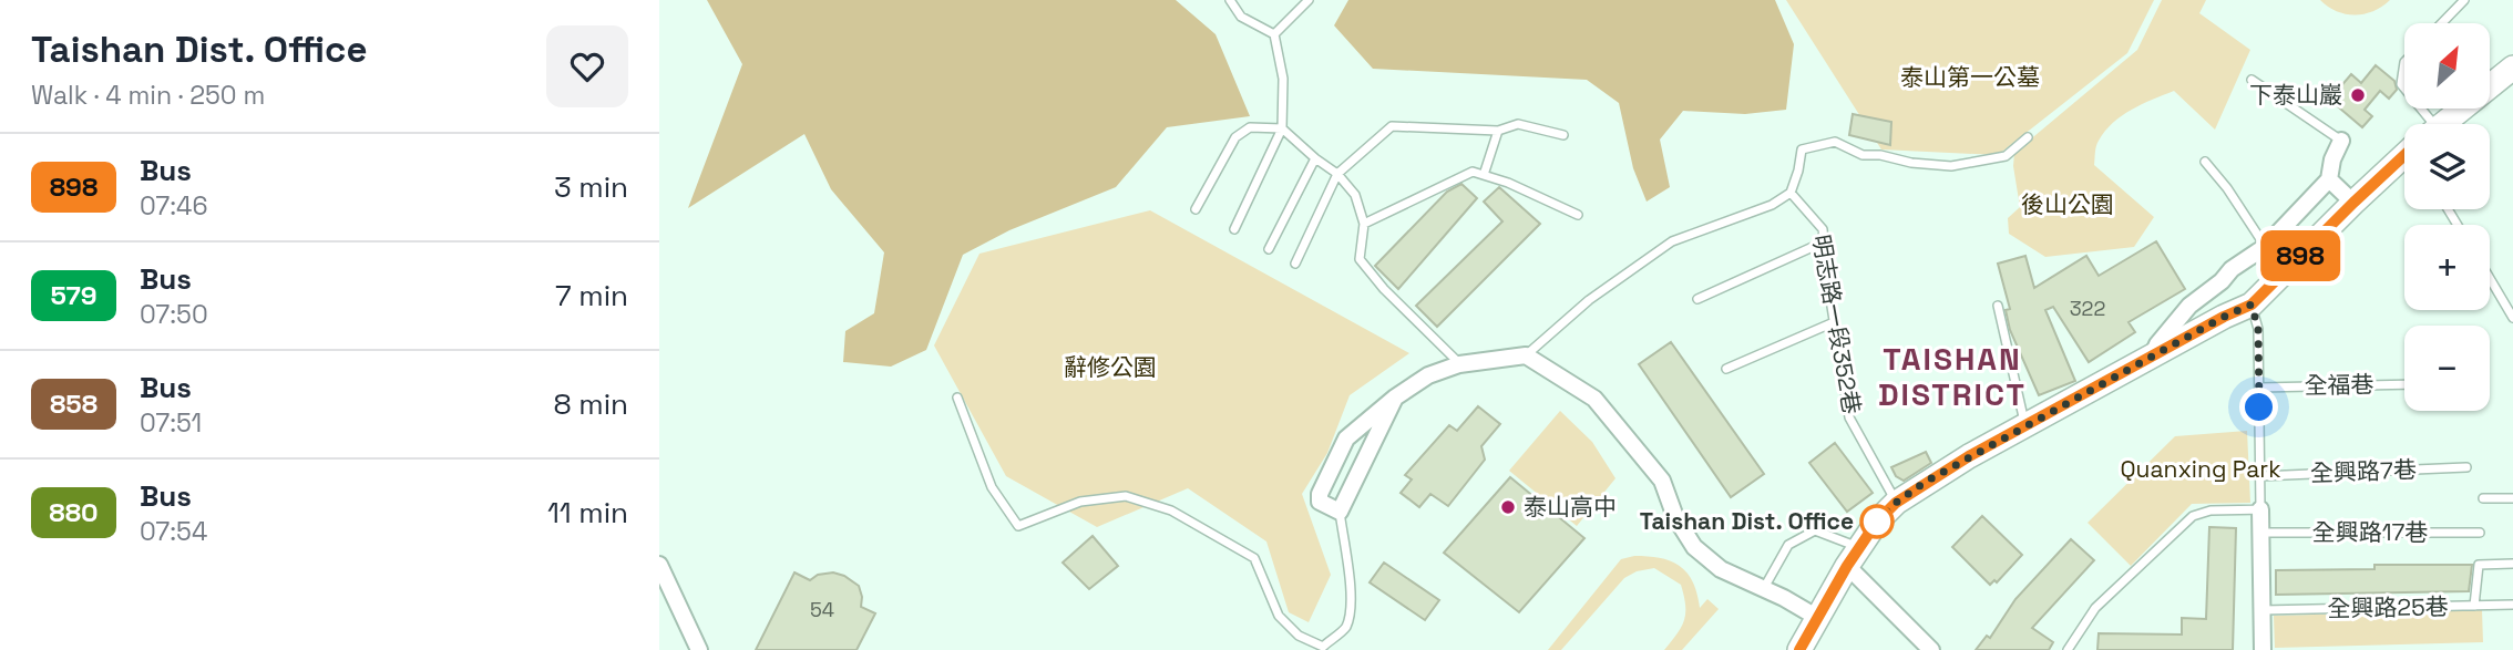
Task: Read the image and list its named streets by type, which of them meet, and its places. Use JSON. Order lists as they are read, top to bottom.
{
  "streets": {
    "lane": [
      "明志路一段352巷",
      "全福巷",
      "全興路7巷",
      "全興路17巷",
      "全興路25巷"
    ]
  },
  "districts": ["TAISHAN DISTRICT"],
  "parks": [
    "泰山第一公墓",
    "後山公園",
    "辭修公園",
    "Quanxing Park"
  ],
  "places": ["下泰山巖", "泰山高中", "Taishan Dist. Office"],
  "lines": ["bus line 898"],
  "house_numbers": ["322", "54"],
  "north": "top right",
  "page": {
    "heading": ["Taishan Dist. Office", "Walk · 4 min · 250 m"],
    "on_map": "898",
    "map_buttons": ["+", "−"],
    "list": [
      {
        "mark": "898",
        "name": "Bus",
        "note": "07:46",
        "value": "3 min"
      },
      {
        "mark": "579",
        "name": "Bus",
        "note": "07:50",
        "value": "7 min"
      },
      {
        "mark": "858",
        "name": "Bus",
        "note": "07:51",
        "value": "8 min"
      },
      {
        "mark": "880",
        "name": "Bus",
        "note": "07:54",
        "value": "11 min"
      }
    ]
  }
}
